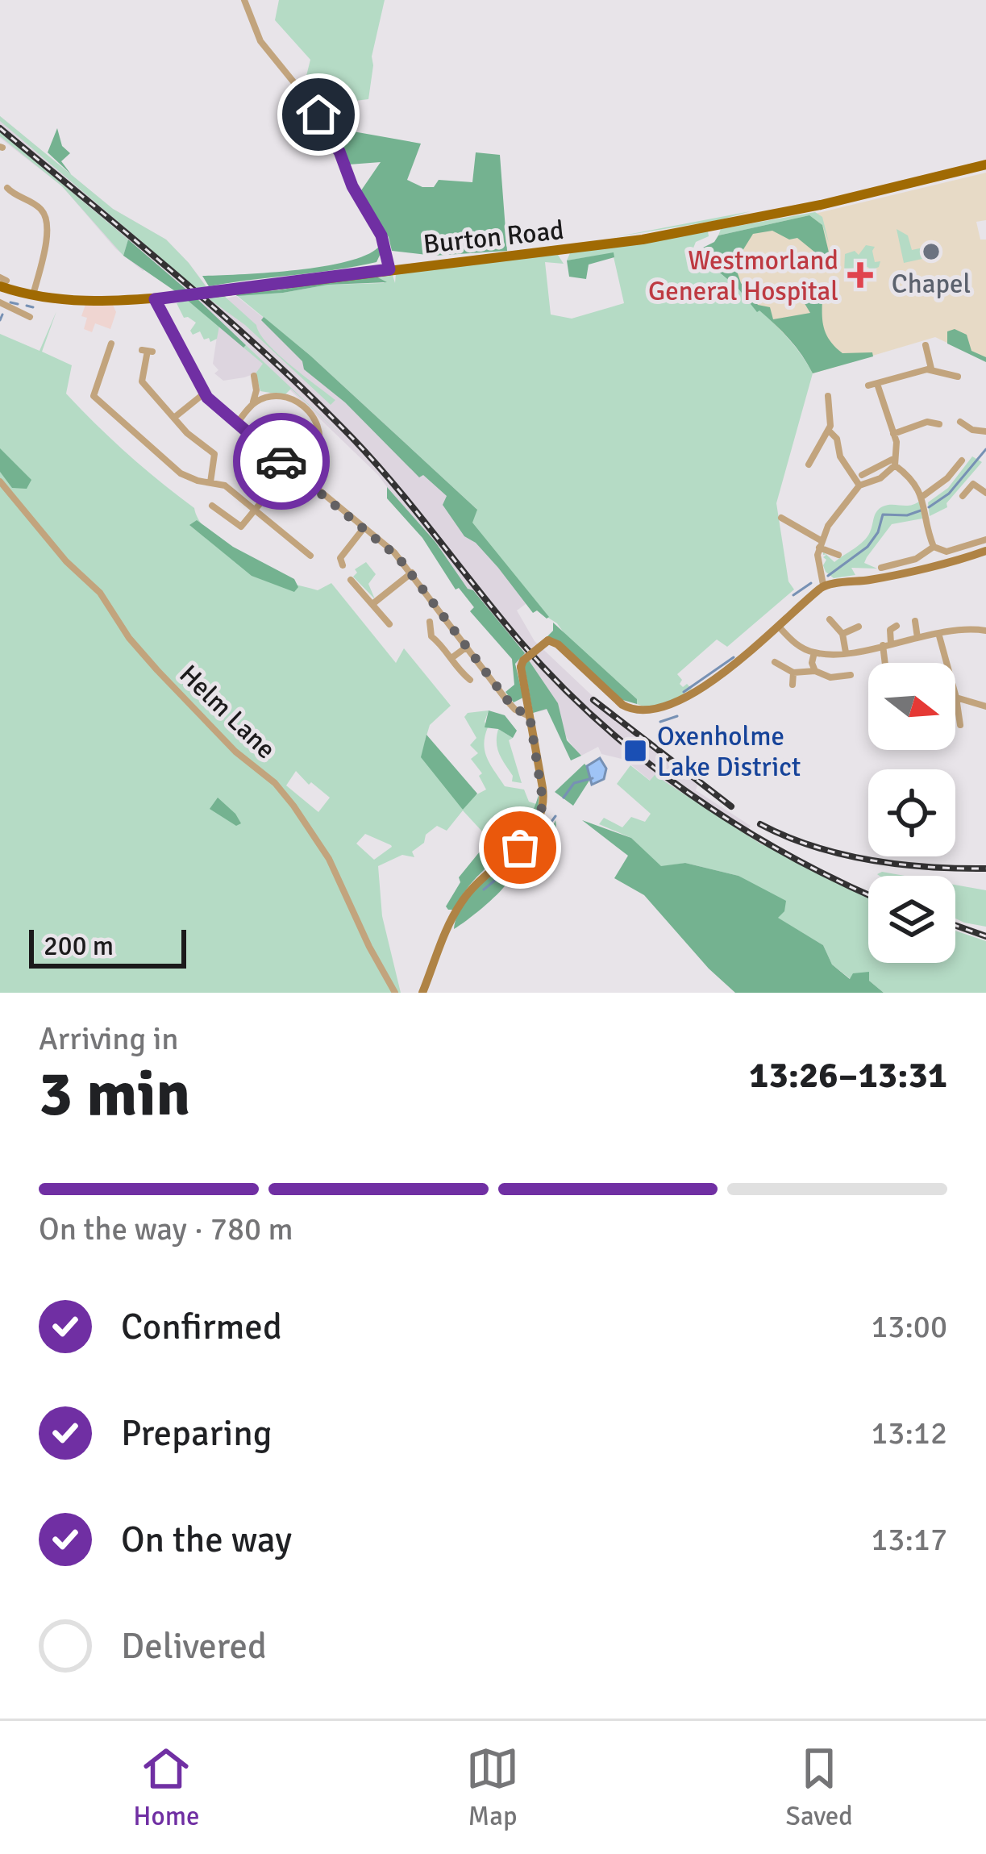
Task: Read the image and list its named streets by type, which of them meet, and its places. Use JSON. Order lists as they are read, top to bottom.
{
  "streets": {
    "main road": ["Burton Road"],
    "street": ["Helm Lane"]
  },
  "places": {
    "other": ["Chapel"],
    "health": ["Westmorland General Hospital"],
    "transit": ["Oxenholme Lake District"]
  },
  "scale_bar": "200 m",
  "north": "right",
  "page": {
    "scale": "200 m",
    "heading": ["3 min", "Arriving in", "13:26–13:31"],
    "bar": "On the way · 780 m",
    "list": [
      ["Confirmed", "13:00"],
      ["Preparing", "13:12"],
      ["On the way", "13:17"],
      "Delivered"
    ],
    "tabs": ["Home", "Map", "Saved"]
  }
}
